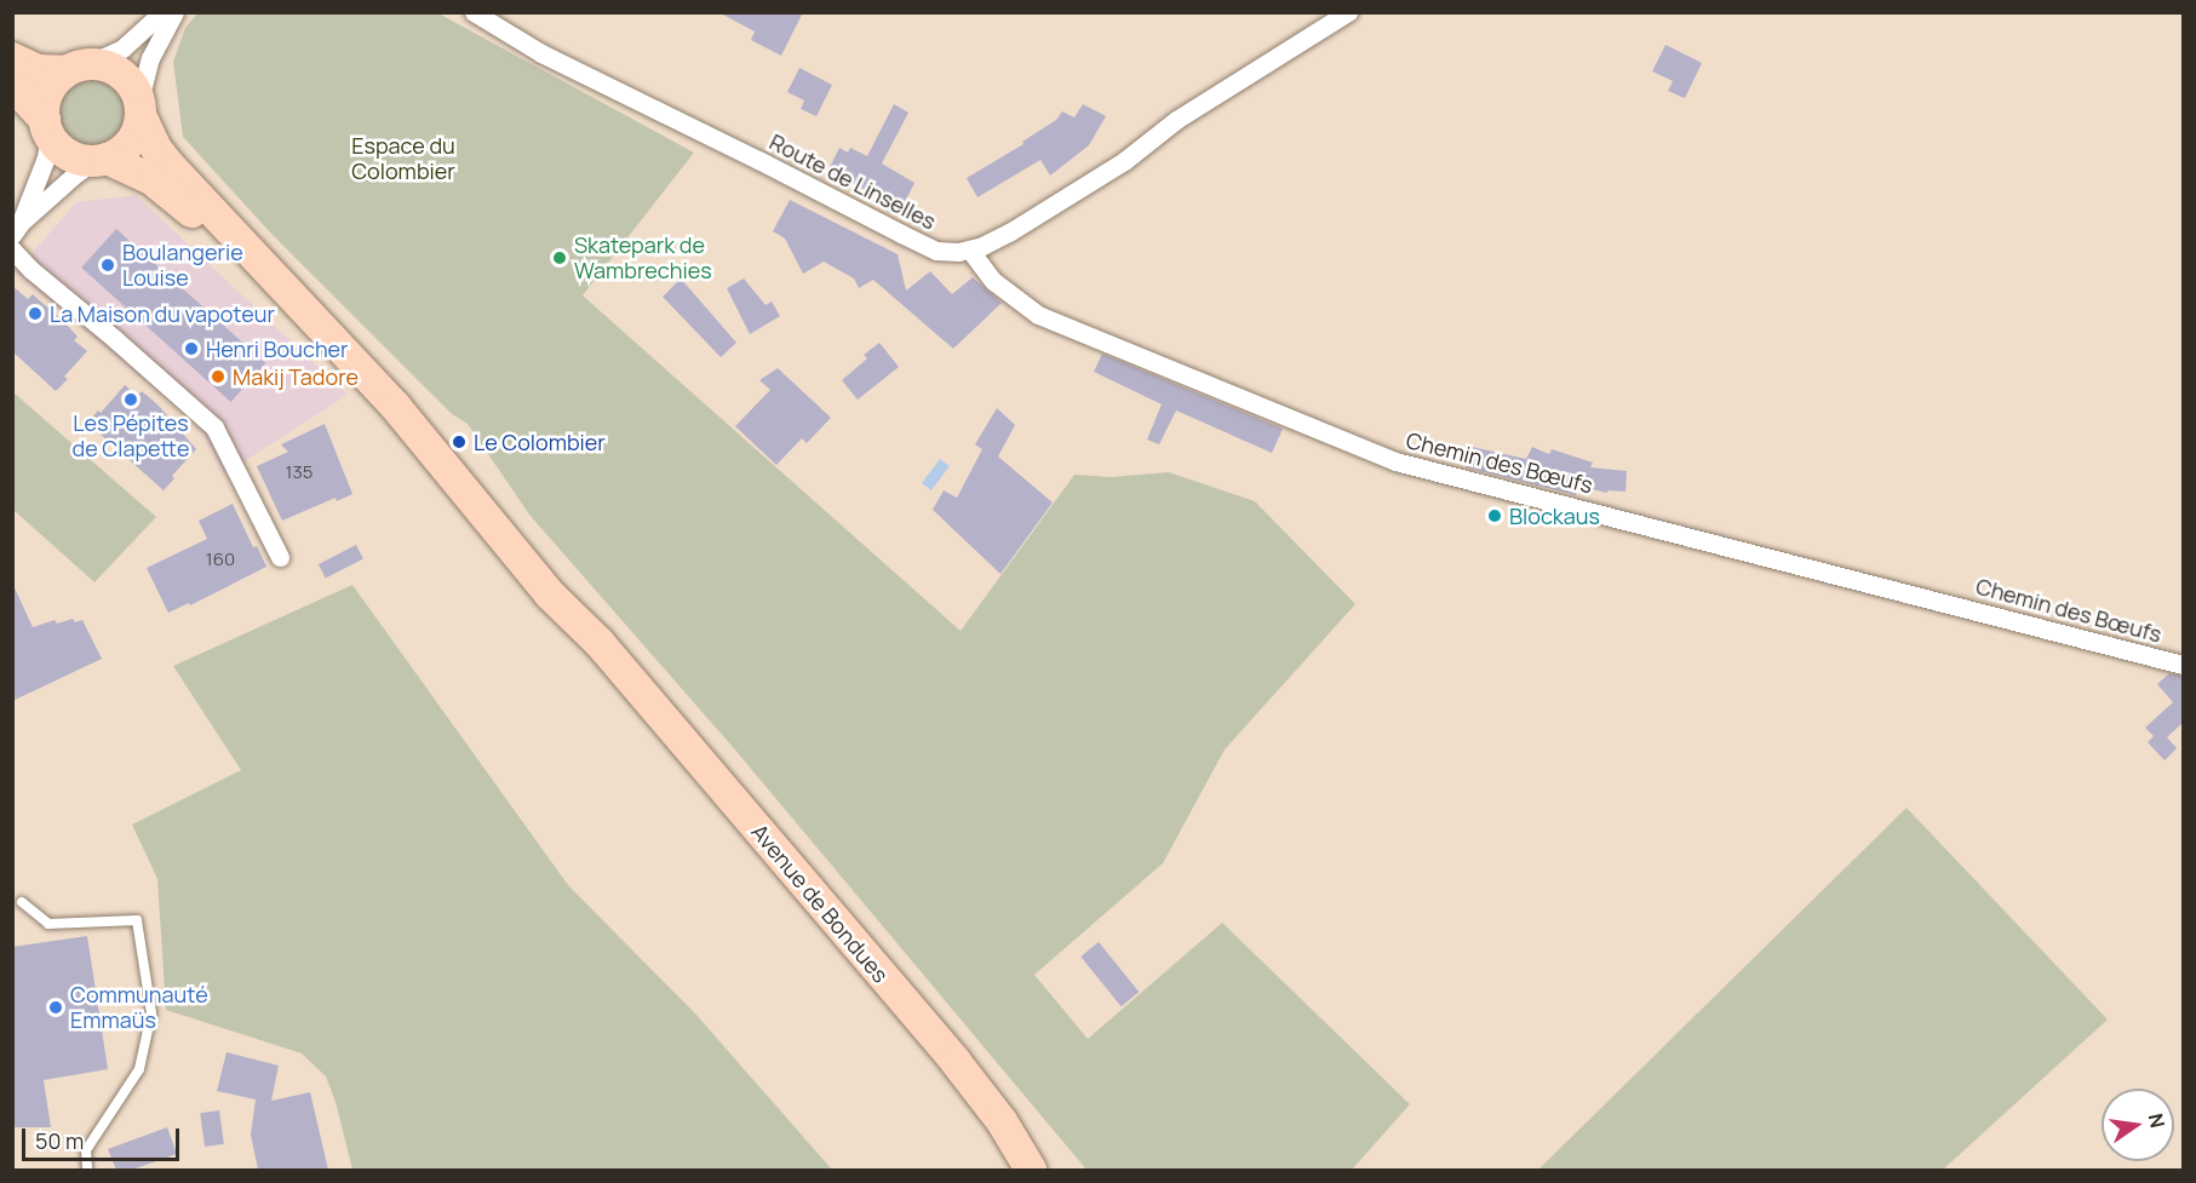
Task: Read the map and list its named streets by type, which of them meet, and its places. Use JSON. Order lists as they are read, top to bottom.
{
  "streets": {
    "main road": ["Avenue de Bondues"],
    "street": ["Route de Linselles", "Chemin des Bœufs"]
  },
  "crossings": [
    ["Route de Linselles", "Chemin des Bœufs"]
  ],
  "parks": ["Espace du Colombier"],
  "places": [
    "Skatepark de Wambrechies",
    "Boulangerie Louise",
    "La Maison du vapoteur",
    "Henri Boucher",
    "Makij Tadore",
    "Les Pépites de Clapette",
    "Le Colombier",
    "Blockaus",
    "Communauté Emmaüs"
  ],
  "house_numbers": ["135", "160"],
  "scale_bar": "50 m",
  "north": "right"
}
